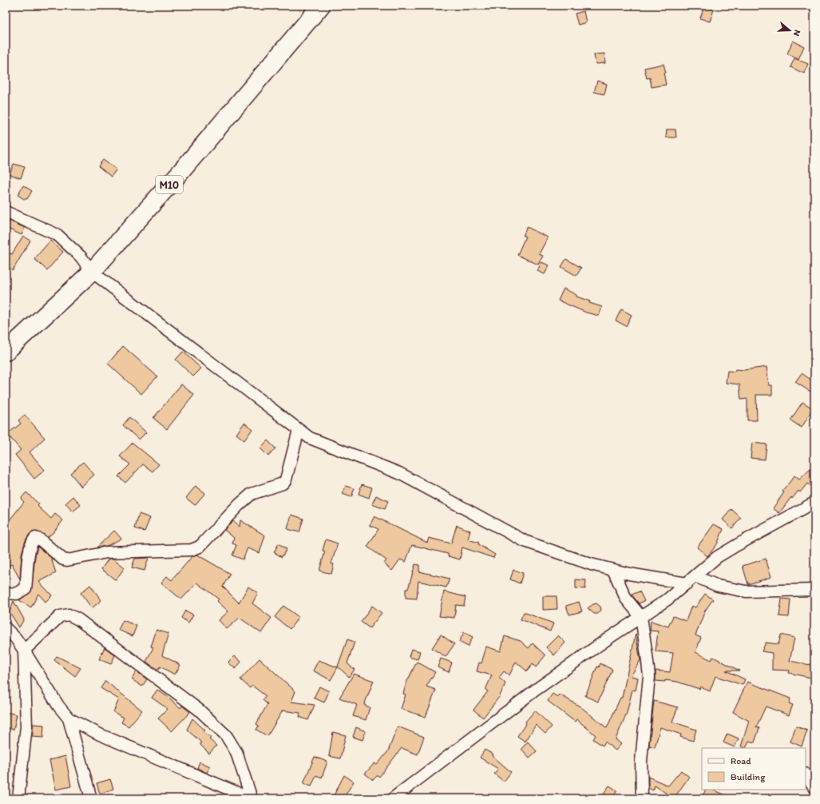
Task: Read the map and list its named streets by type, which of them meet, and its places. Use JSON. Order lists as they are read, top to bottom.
{
  "streets": {
    "highway": ["M10"]
  },
  "legend": ["Road", "Building"],
  "north": "right"
}
